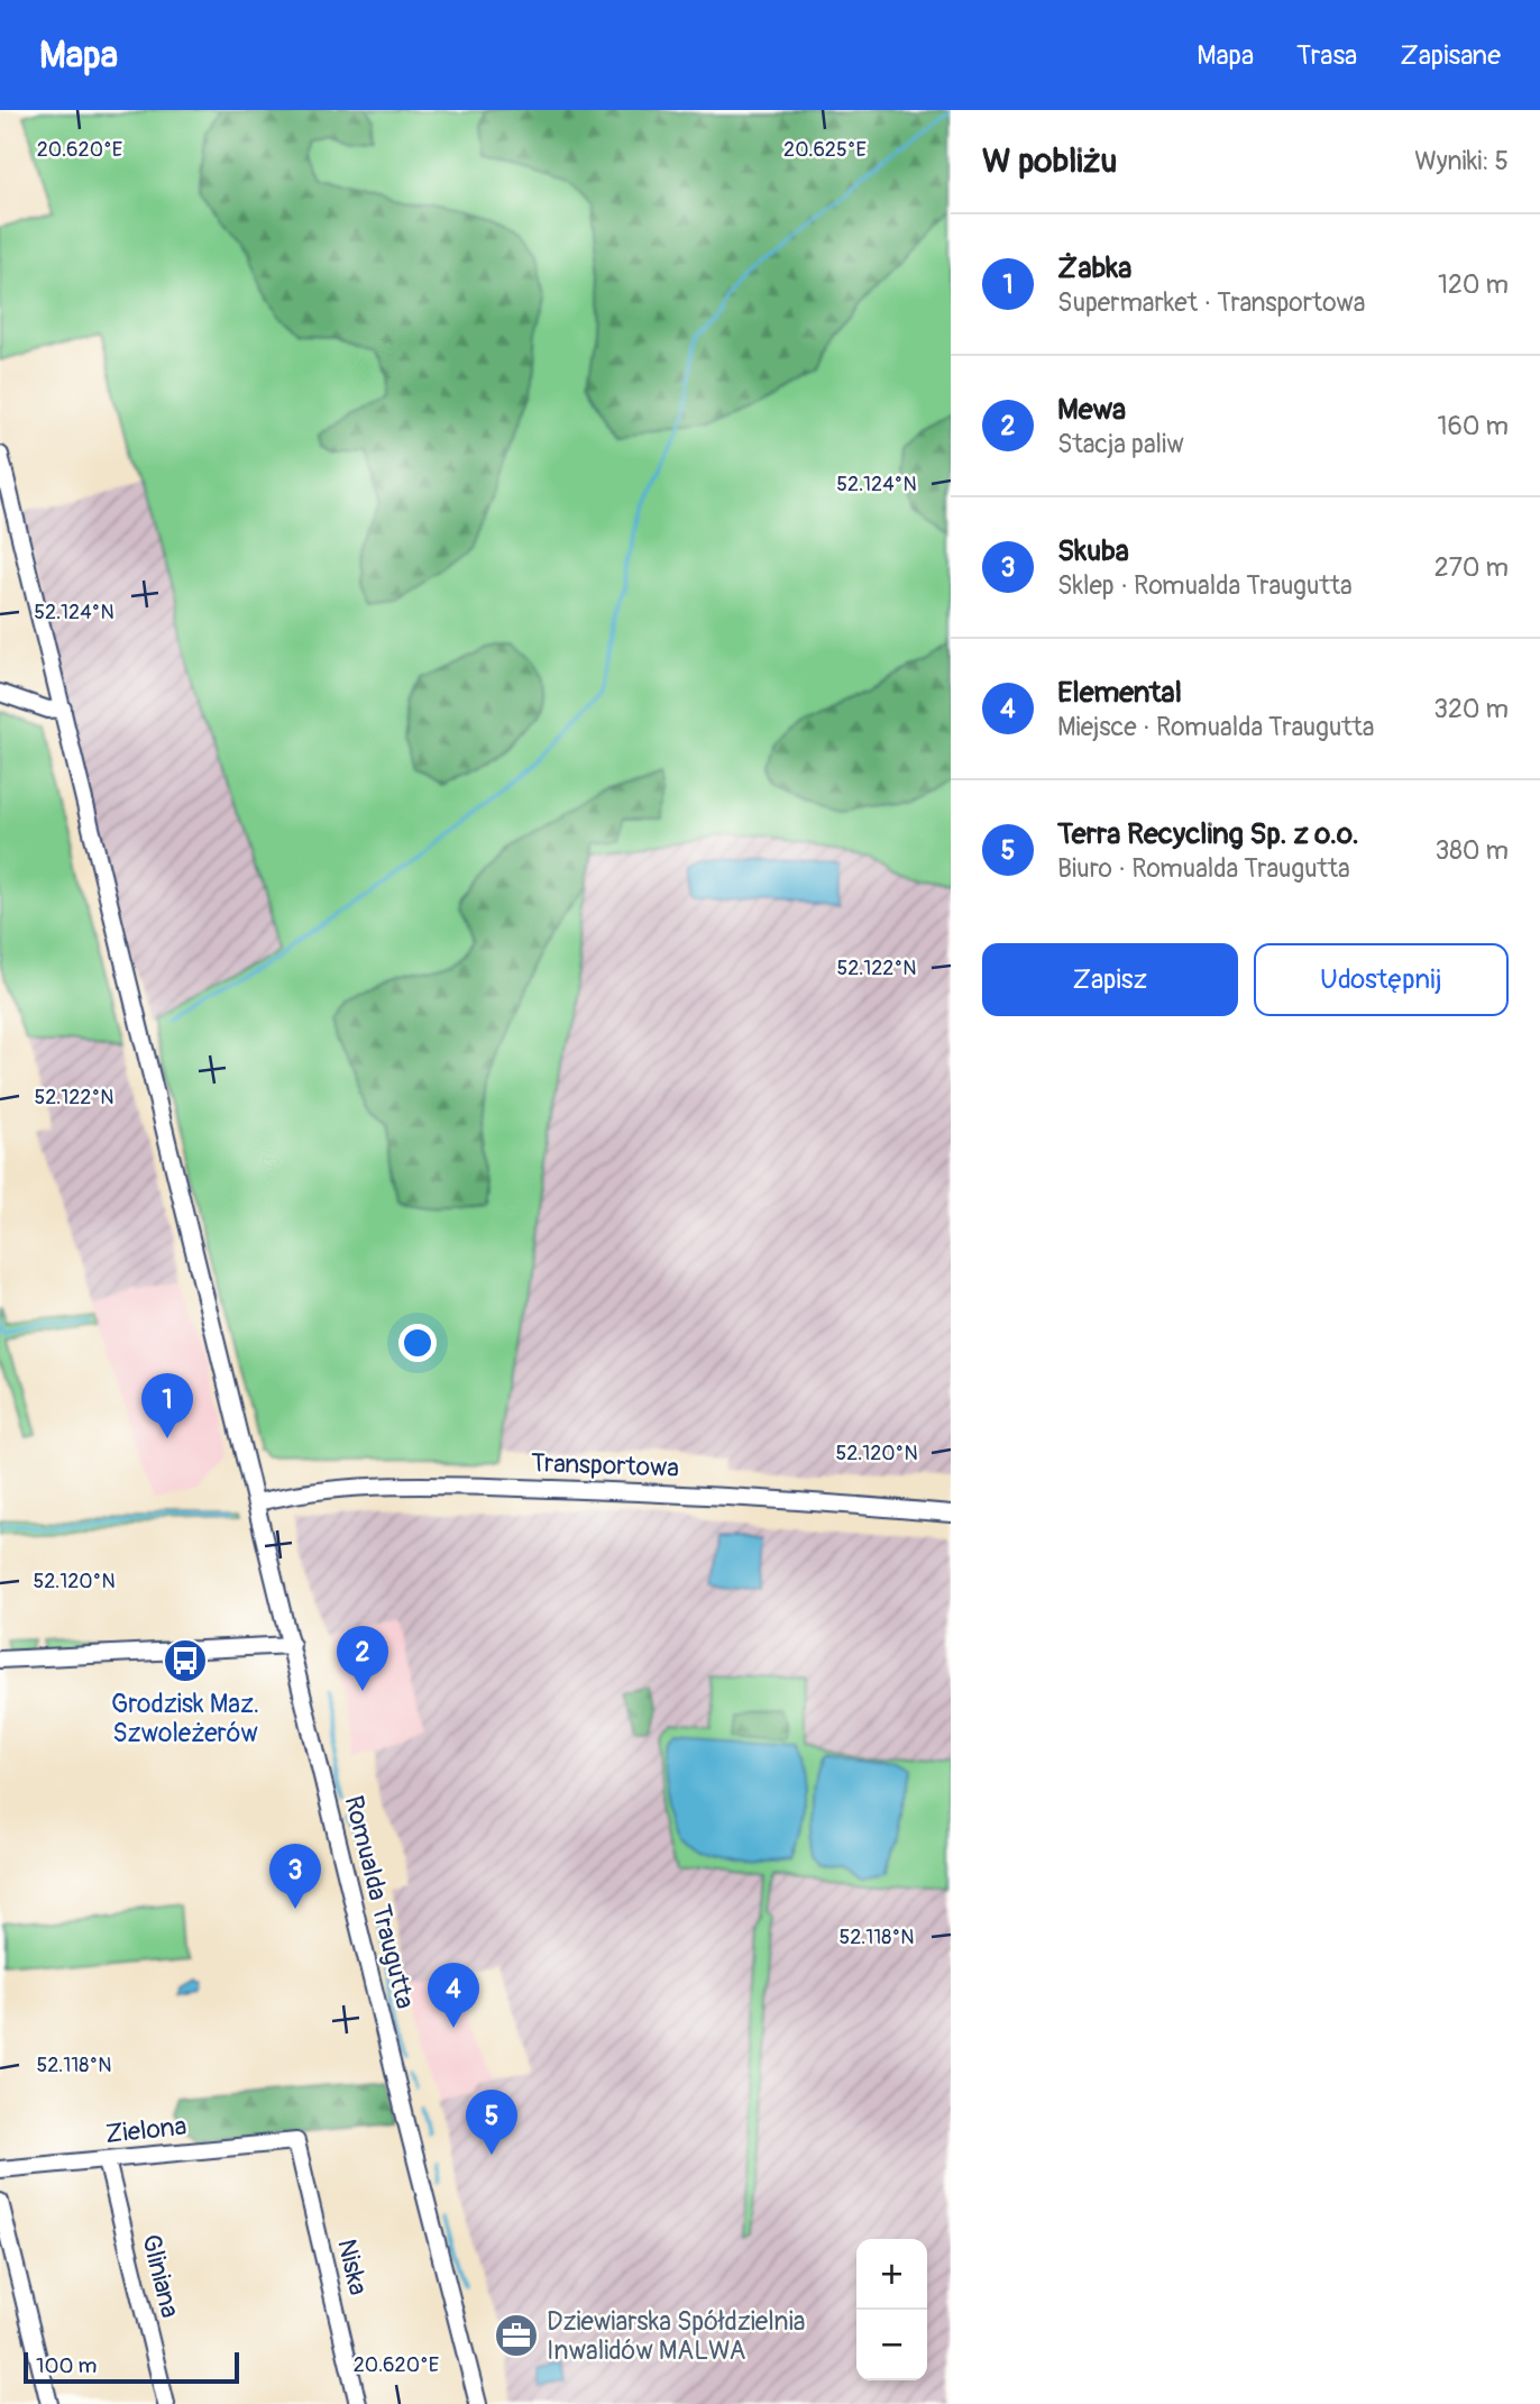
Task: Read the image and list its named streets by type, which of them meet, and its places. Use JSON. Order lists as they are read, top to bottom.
{
  "streets": {
    "street": [
      "Transportowa",
      "Romualda Traugutta",
      "Zielona",
      "Niska",
      "Gliniana"
    ]
  },
  "crossings": [
    ["Transportowa", "Romualda Traugutta"],
    ["Zielona", "Niska"],
    ["Zielona", "Gliniana"]
  ],
  "places": {
    "bus stop": ["Grodzisk Maz. Szwoleżerów"],
    "office": ["Dziewiarska Spółdzielnia Inwalidów MALWA"]
  },
  "scale_bar": "100 m",
  "page": {
    "header": "Mapa",
    "nav": ["Mapa", "Trasa", "Zapisane"],
    "heading": ["W pobliżu", "Wyniki: 5"],
    "list": [
      {
        "mark": "1",
        "name": "Żabka",
        "note": "Supermarket · Transportowa",
        "value": "120 m"
      },
      {
        "mark": "2",
        "name": "Mewa",
        "note": "Stacja paliw",
        "value": "160 m"
      },
      {
        "mark": "3",
        "name": "Skuba",
        "note": "Sklep · Romualda Traugutta",
        "value": "270 m"
      },
      {
        "mark": "4",
        "name": "Elemental",
        "note": "Miejsce · Romualda Traugutta",
        "value": "320 m"
      },
      {
        "mark": "5",
        "name": "Terra Recycling Sp. z o.o.",
        "note": "Biuro · Romualda Traugutta",
        "value": "380 m"
      }
    ],
    "buttons": ["Zapisz", "Udostępnij"],
    "pins": [
      "1",
      "2",
      "3",
      "4",
      "5"
    ],
    "map_buttons": ["+", "−"],
    "scale": "100 m"
  },
  "coordinates": [
    "20.620°E",
    "20.625°E",
    "52.124°N",
    "52.122°N",
    "52.120°N",
    "52.118°N"
  ]
}
